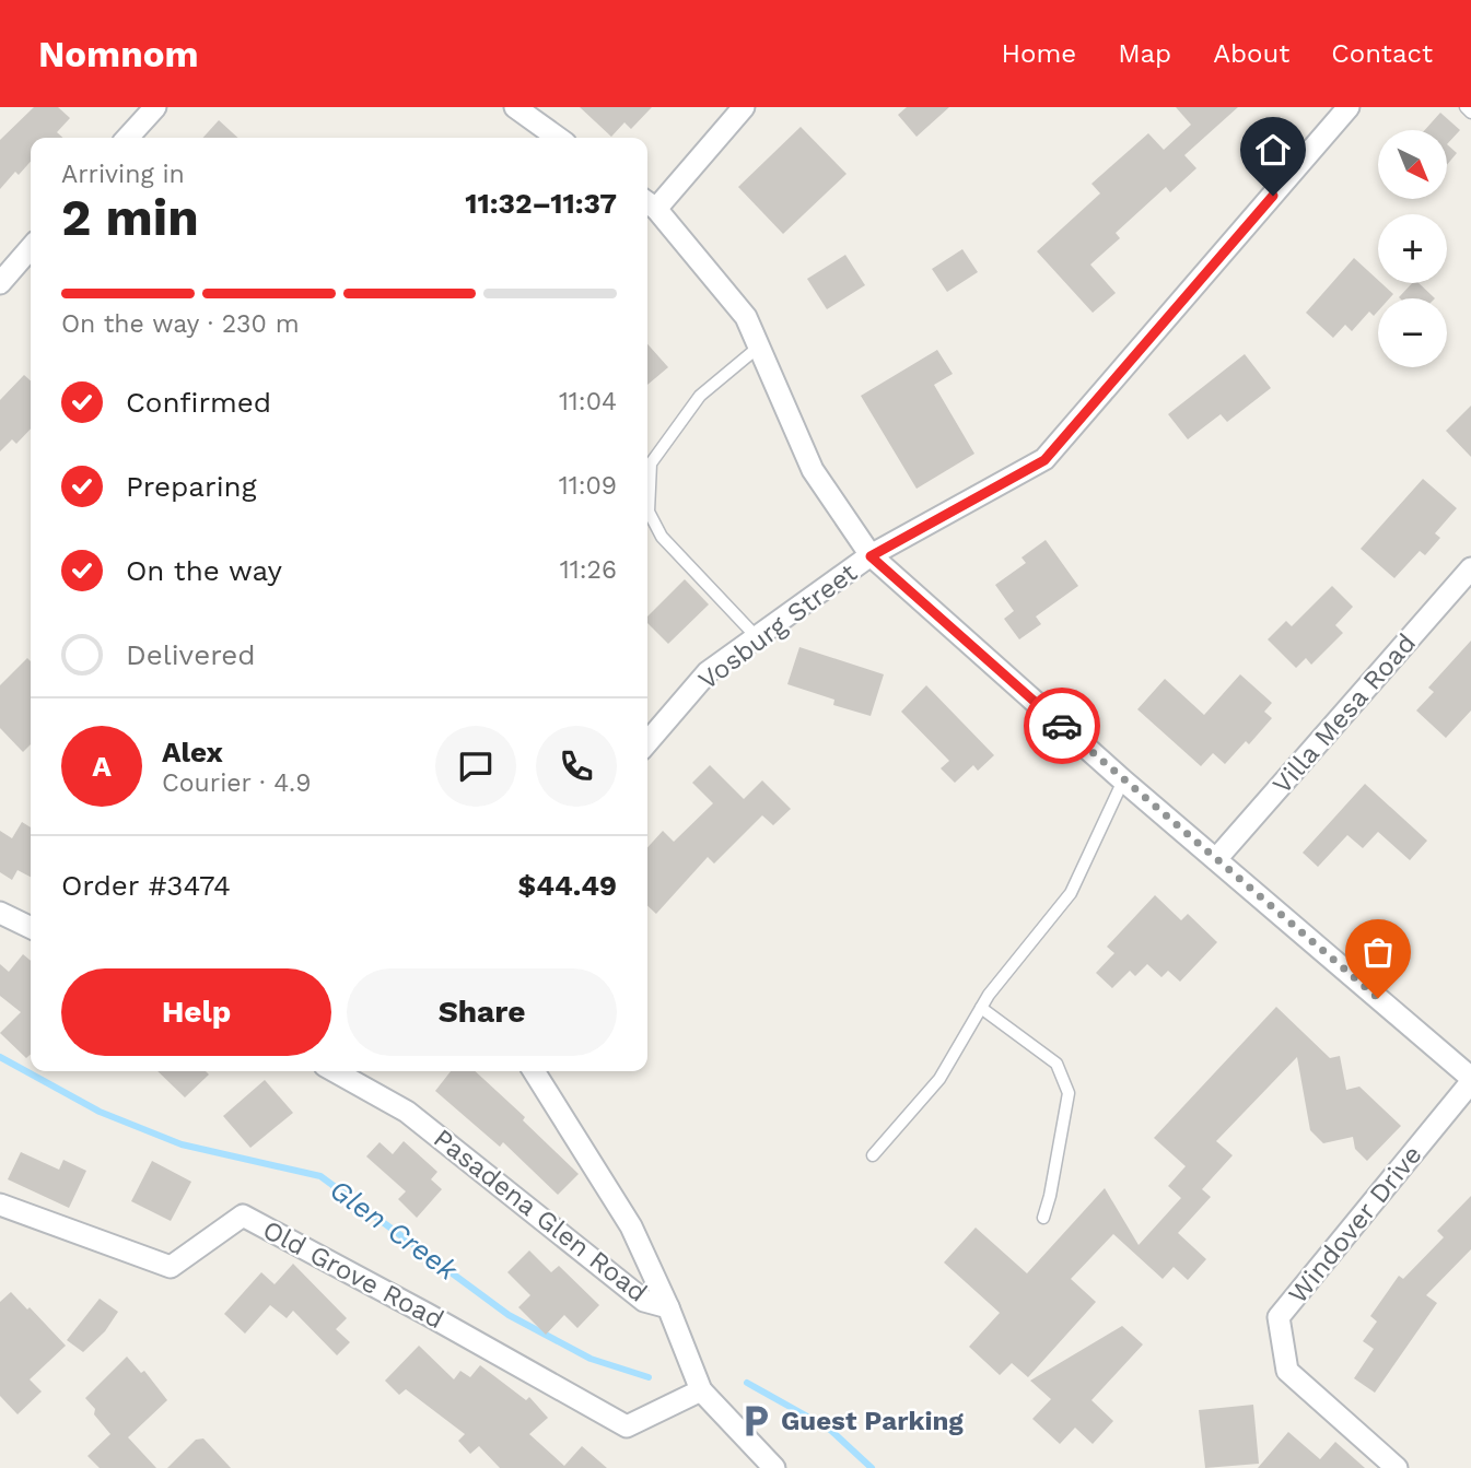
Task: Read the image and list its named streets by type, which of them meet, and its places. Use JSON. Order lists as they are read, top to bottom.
{
  "streets": {
    "street": [
      "Vosburg Street",
      "Villa Mesa Road",
      "Pasadena Glen Road",
      "Windover Drive",
      "Old Grove Road"
    ]
  },
  "crossings": [
    ["Pasadena Glen Road", "Old Grove Road"]
  ],
  "water": ["Glen Creek"],
  "places": {
    "parking": ["Guest Parking"]
  },
  "north": "bottom right",
  "page": {
    "header": "Nomnom",
    "nav": [
      "Home",
      "Map",
      "About",
      "Contact"
    ],
    "map_buttons": ["+", "−"],
    "heading": ["2 min", "Arriving in", "11:32–11:37"],
    "panel": [
      "Alex",
      "Courier · 4.9",
      "Order #3474",
      "$44.49"
    ],
    "bar": "On the way · 230 m",
    "list": [
      ["Confirmed", "11:04"],
      ["Preparing", "11:09"],
      ["On the way", "11:26"],
      "Delivered"
    ],
    "round": "A",
    "buttons": ["Help", "Share"]
  }
}
